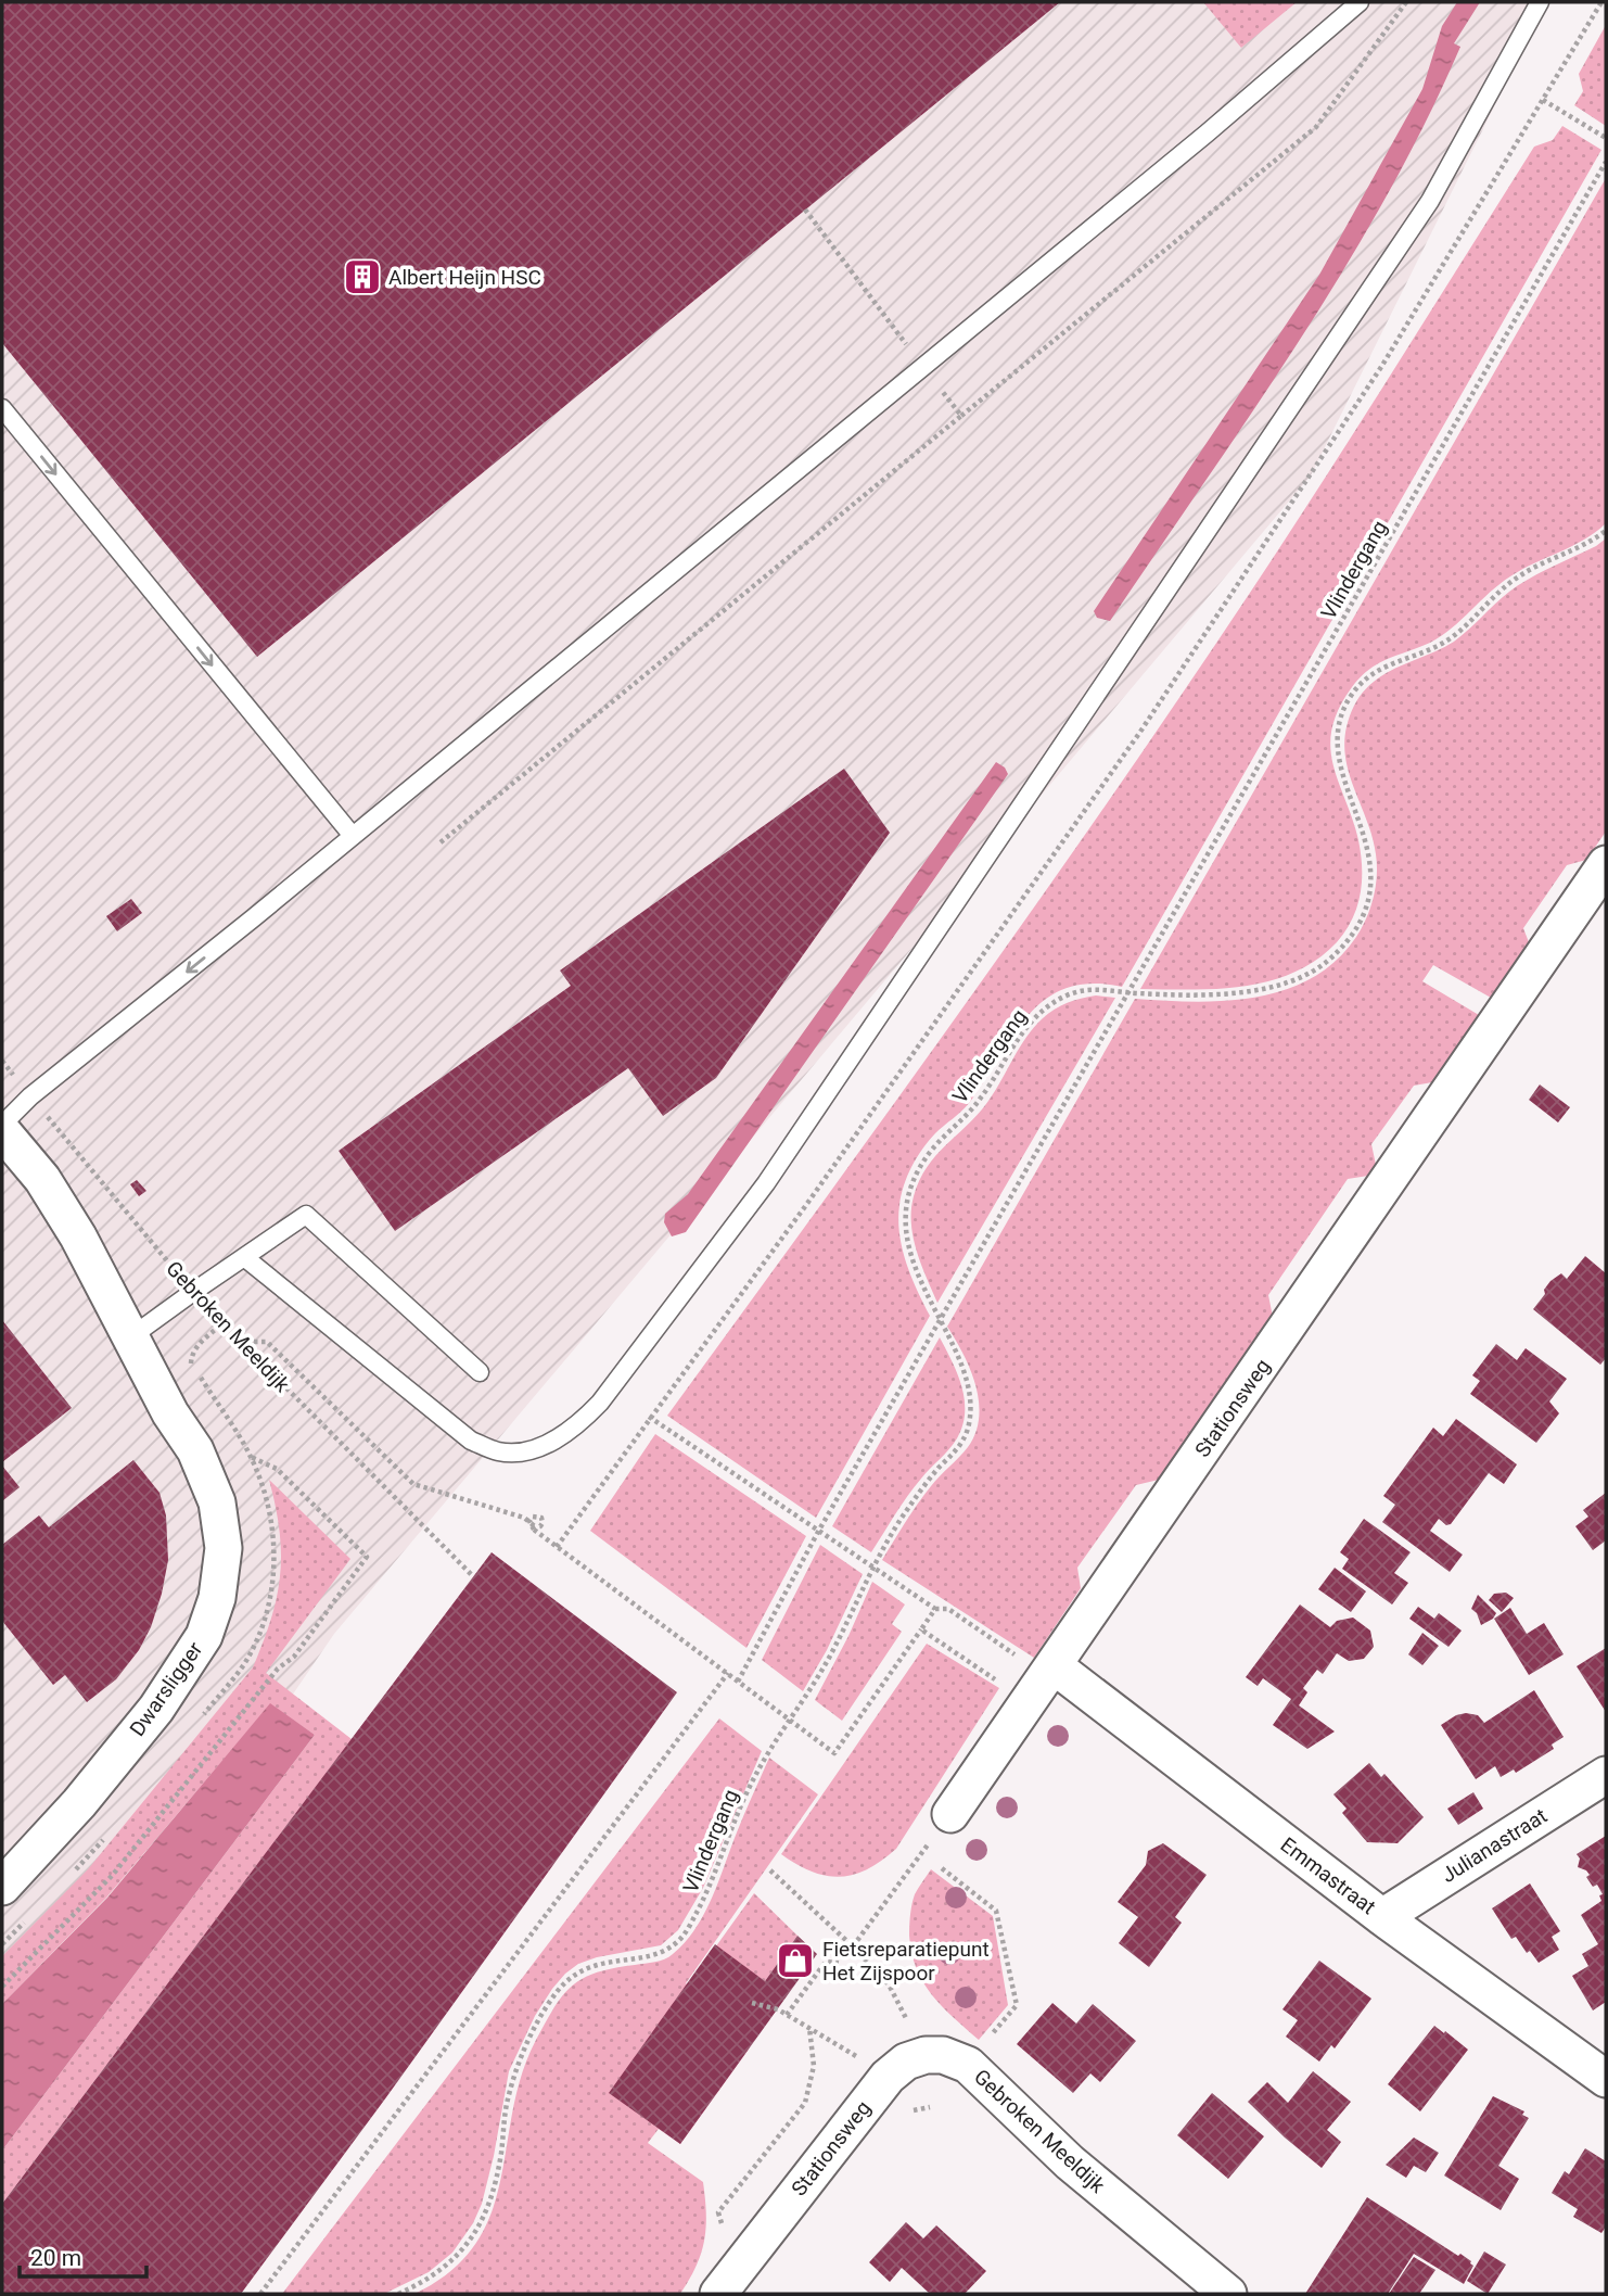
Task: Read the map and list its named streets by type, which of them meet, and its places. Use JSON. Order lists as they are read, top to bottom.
{
  "streets": {
    "street": [
      "Gebroken Meeldijk",
      "Stationsweg",
      "Dwarsligger",
      "Julianastraat",
      "Emmastraat"
    ],
    "path": ["Vlindergang"]
  },
  "crossings": [
    ["Gebroken Meeldijk", "Stationsweg"],
    ["Stationsweg", "Emmastraat"],
    ["Julianastraat", "Emmastraat"]
  ],
  "places": {
    "building": ["Albert Heijn HSC"],
    "shop": ["Fietsreparatiepunt Het Zijspoor"]
  },
  "scale_bar": "20 m"
}
